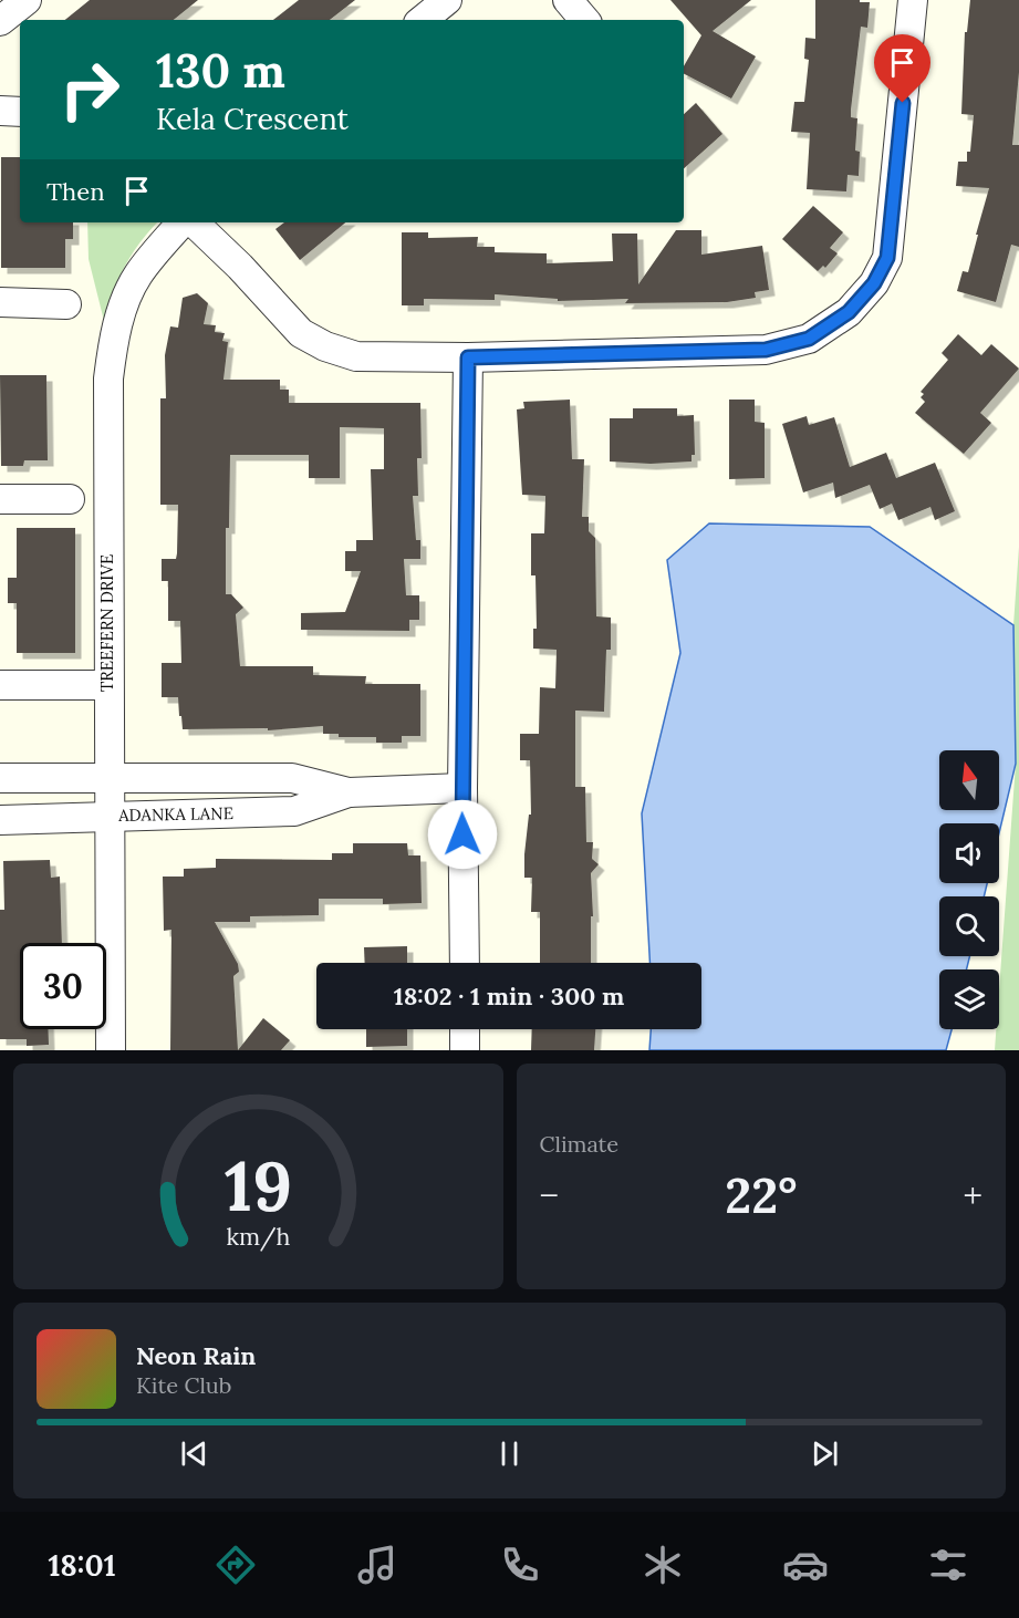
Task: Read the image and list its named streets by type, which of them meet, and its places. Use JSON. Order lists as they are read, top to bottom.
{
  "streets": {
    "street": ["TREEFERN DRIVE", "ADANKA LANE"]
  },
  "crossings": [
    ["TREEFERN DRIVE", "ADANKA LANE"]
  ],
  "north": "top",
  "page": {
    "turn": ["130 m", "Kela Crescent"],
    "then": "Then",
    "limit": "30",
    "trip": "18:02 · 1 min · 300 m",
    "tile": "Climate",
    "heat": ["−", "22°", "+"],
    "song": ["Neon Rain", "Kite Club"],
    "tabs": "18:01",
    "gauge": ["19", "km/h"]
  }
}
